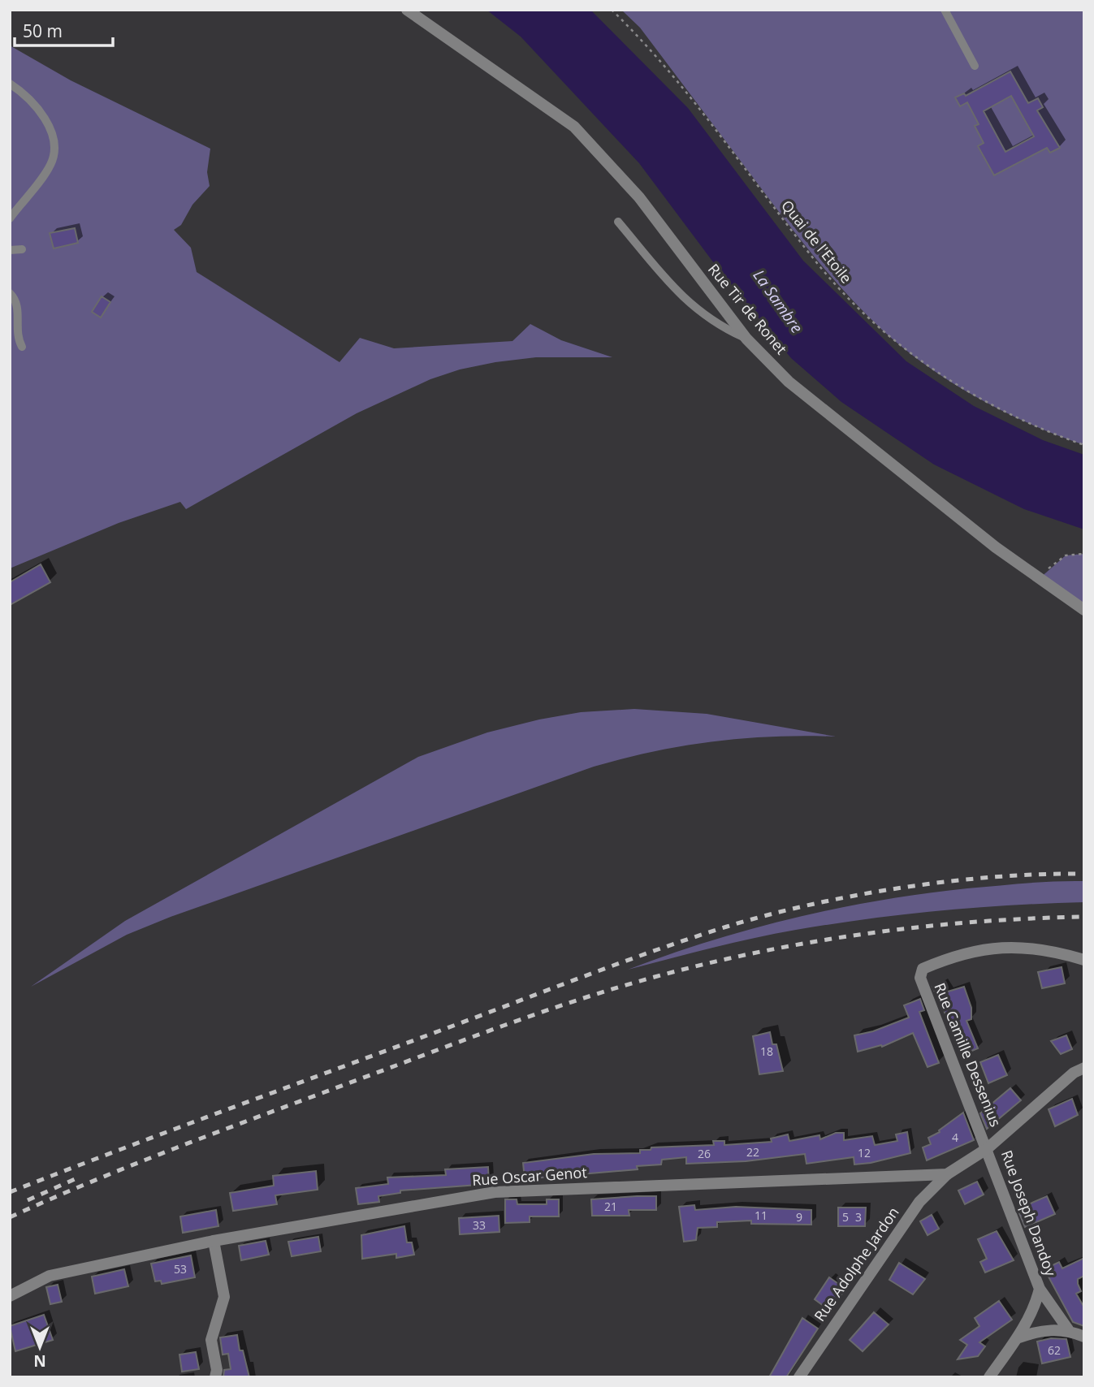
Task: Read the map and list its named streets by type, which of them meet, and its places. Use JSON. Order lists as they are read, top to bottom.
{
  "streets": {
    "street": [
      "Rue Tir de Ronet",
      "Rue Camille Dessenius",
      "Rue Oscar Genot",
      "Rue Joseph Dandoy",
      "Rue Adolphe Jardon"
    ],
    "path": ["Quai de l'Etoile"]
  },
  "crossings": [
    ["Rue Camille Dessenius", "Rue Joseph Dandoy"],
    ["Rue Oscar Genot", "Rue Adolphe Jardon"]
  ],
  "water": ["La Sambre"],
  "house_numbers": [
    "18",
    "4",
    "22",
    "12",
    "26",
    "21",
    "11",
    "9",
    "5",
    "3",
    "33",
    "53",
    "62"
  ],
  "scale_bar": "50 m",
  "north": "bottom"
}
